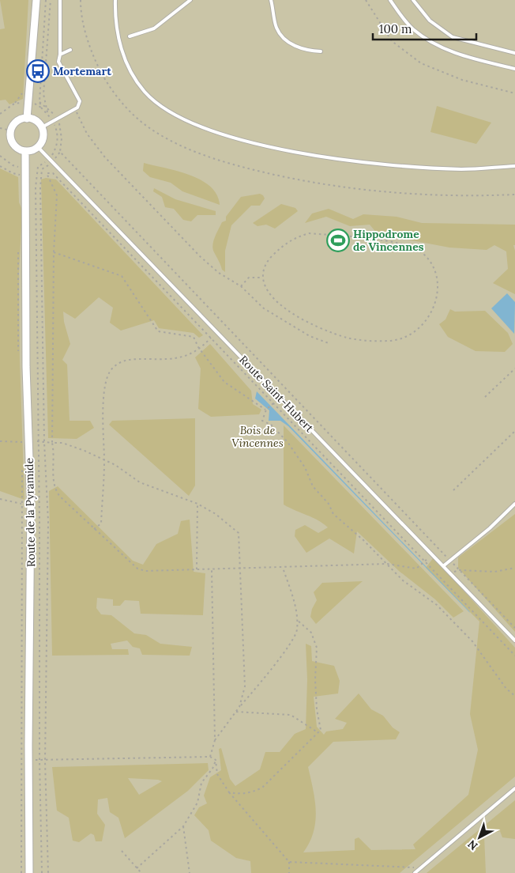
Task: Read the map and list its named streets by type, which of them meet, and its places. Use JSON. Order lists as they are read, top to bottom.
{
  "streets": {
    "street": ["Route de la Pyramide"],
    "lane": ["Route Saint-Hubert"]
  },
  "crossings": [
    ["Route Saint-Hubert", "Route de la Pyramide"]
  ],
  "parks": ["Bois de Vincennes"],
  "places": {
    "bus stop": ["Mortemart"],
    "sports": ["Hippodrome de Vincennes"]
  },
  "scale_bar": "100 m",
  "north": "bottom left"
}
